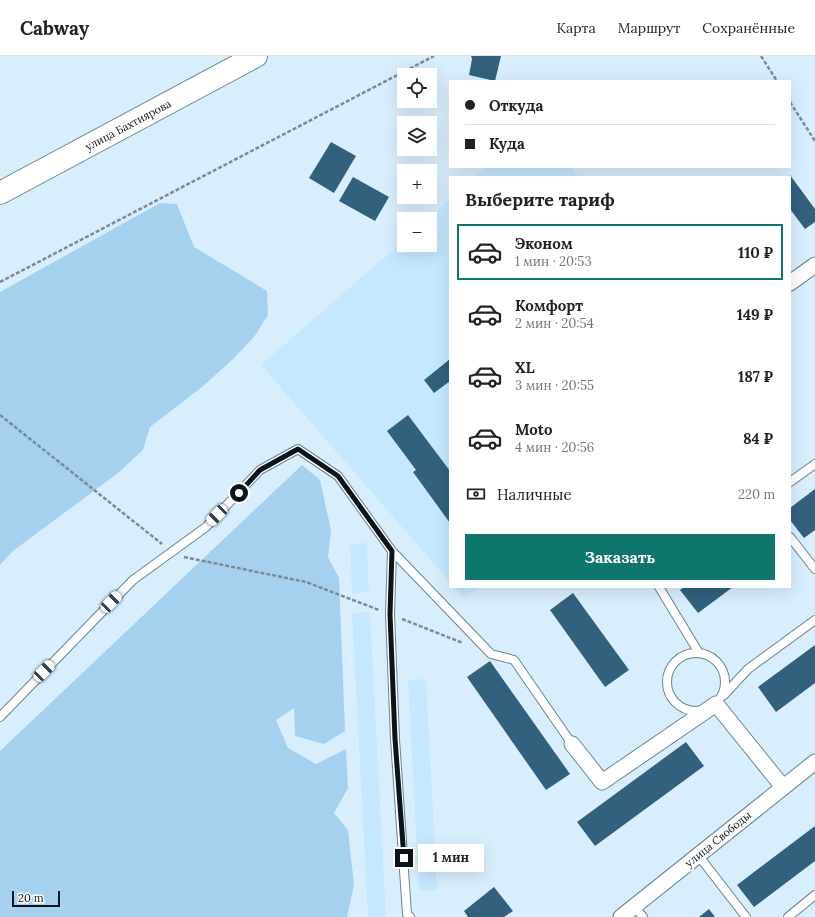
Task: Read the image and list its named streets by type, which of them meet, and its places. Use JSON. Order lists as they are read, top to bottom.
{
  "streets": {
    "main road": ["улица Бахтиярова"],
    "street": ["улица Свободы"]
  },
  "scale_bar": "20 m",
  "page": {
    "header": "Cabway",
    "nav": ["Карта", "Маршрут", "Сохранённые"],
    "map_buttons": ["+", "−"],
    "banner": ["Откуда", "Куда"],
    "heading": "Выберите тариф",
    "list": [
      {
        "name": "Эконом",
        "note": "1 мин · 20:53",
        "value": "110 ₽"
      },
      {
        "name": "Комфорт",
        "note": "2 мин · 20:54",
        "value": "149 ₽"
      },
      {
        "name": "XL",
        "note": "3 мин · 20:55",
        "value": "187 ₽"
      },
      {
        "name": "Moto",
        "note": "4 мин · 20:56",
        "value": "84 ₽"
      }
    ],
    "pay": ["Наличные", "220 m"],
    "buttons": "Заказать",
    "bubble": "1 мин",
    "scale": "20 m"
  }
}
